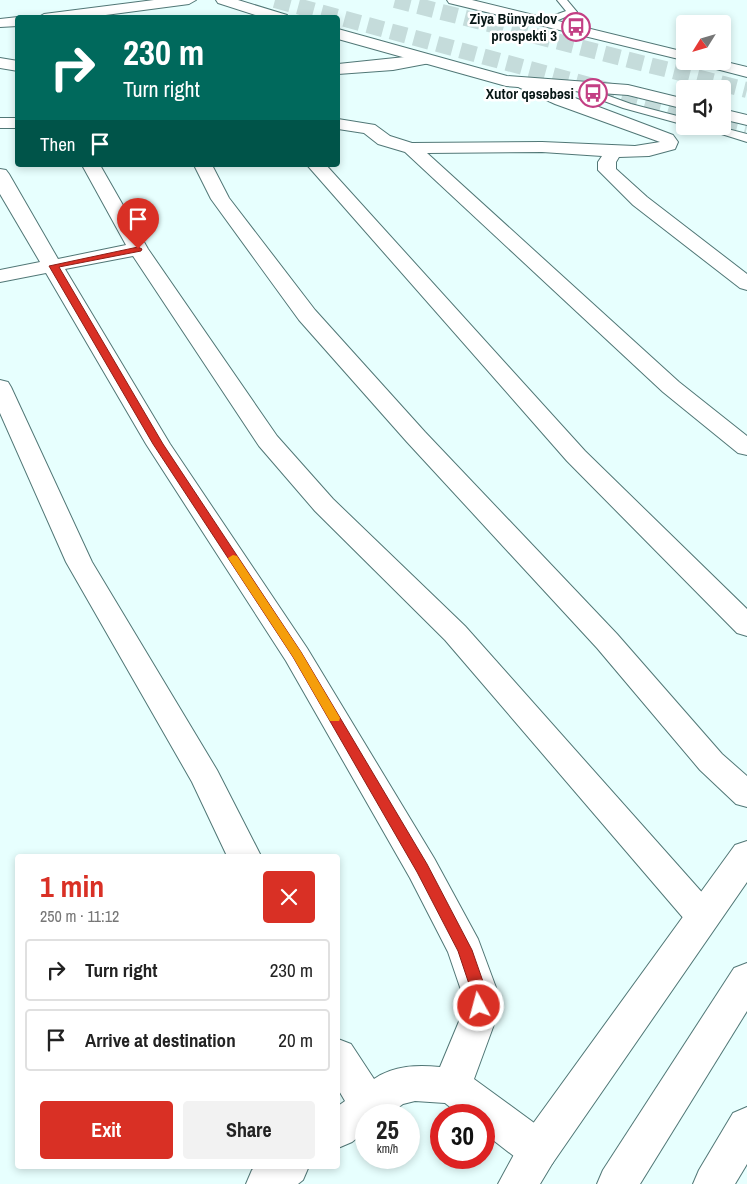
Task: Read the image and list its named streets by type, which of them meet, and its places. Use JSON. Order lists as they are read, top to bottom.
{
  "places": {
    "bus stop": ["Ziya Bünyadov prospekti 3", "Xutor qəsəbəsi"]
  },
  "north": "bottom left",
  "page": {
    "turn": ["230 m", "Turn right"],
    "then": "Then",
    "heading": ["1 min", "250 m · 11:12"],
    "list": [
      {
        "name": "Turn right",
        "value": "230 m"
      },
      {
        "name": "Arrive at destination",
        "value": "20 m"
      }
    ],
    "buttons": ["Exit", "Share"],
    "speed": "25 km/h",
    "limit": "30"
  }
}
